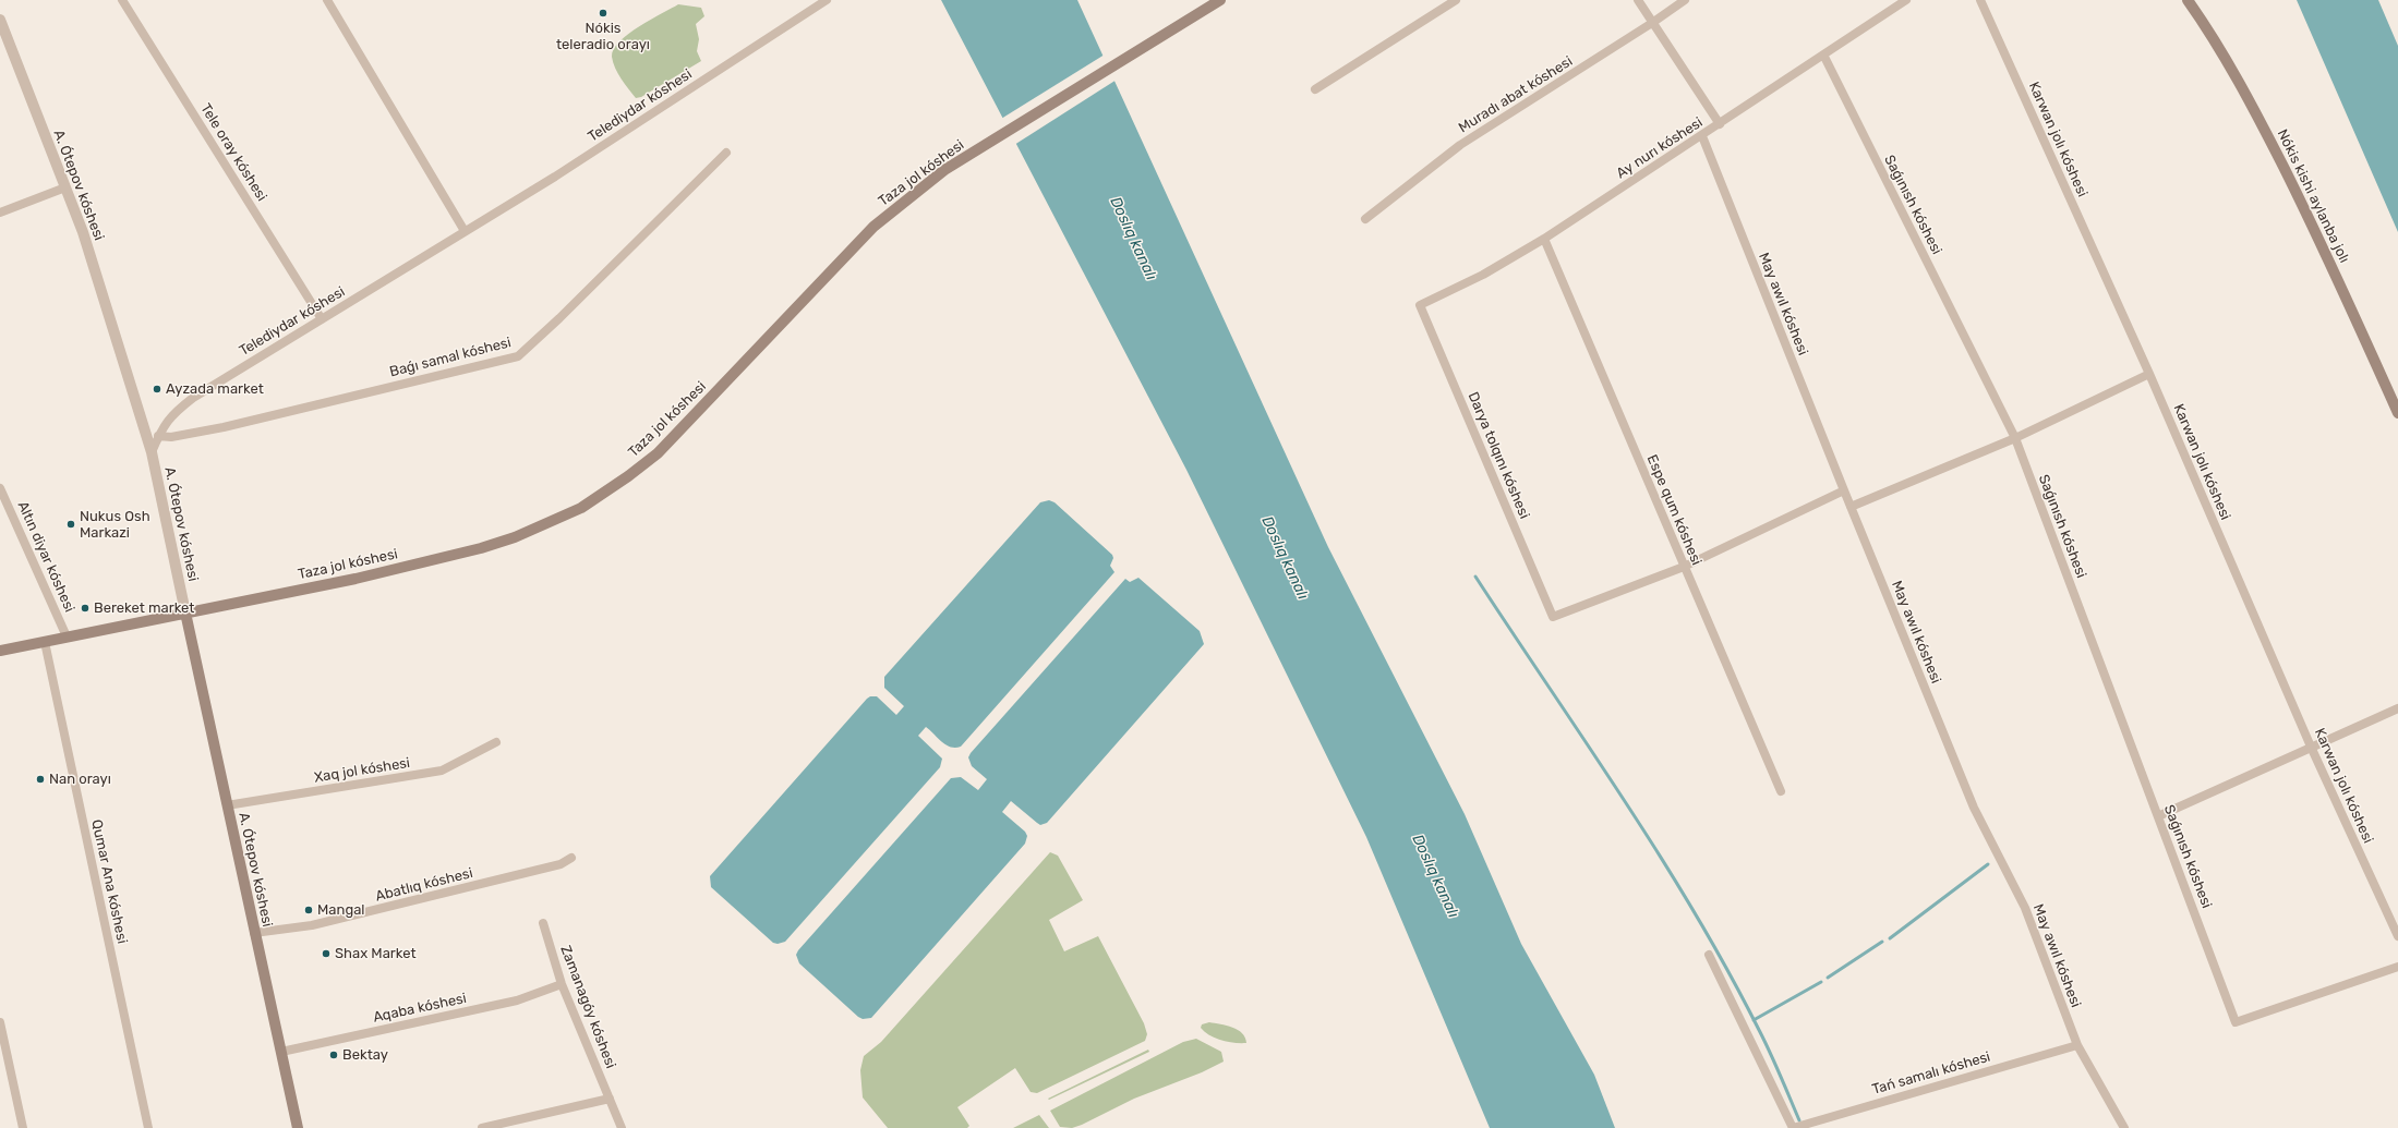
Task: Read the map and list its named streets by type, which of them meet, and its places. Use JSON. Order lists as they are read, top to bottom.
{
  "streets": {
    "main road": ["Taza jol kóshesi", "A. Ótepov kóshesi", "Nókis kishi aylanba jolı"],
    "street": [
      "Muradı abat kóshesi",
      "Telediydar kóshesi",
      "Karwan jolı kóshesi",
      "Ay nurı kóshesi",
      "Tele oray kóshesi",
      "Saǵınısh kóshesi",
      "May awıl kóshesi",
      "Baǵı samal kóshesi",
      "Darya tolqını kóshesi",
      "Espe qum kóshesi",
      "Altın diyar kóshesi",
      "Xaq jol kóshesi",
      "Qumar Ana kóshesi",
      "Abatlıq kóshesi",
      "Zamanagóy kóshesi",
      "Aqaba kóshesi",
      "Tań samalı kóshesi"
    ]
  },
  "crossings": [
    ["Telediydar kóshesi", "Tele oray kóshesi"],
    ["Telediydar kóshesi", "A. Ótepov kóshesi"],
    ["Telediydar kóshesi", "Baǵı samal kóshesi"],
    ["Ay nurı kóshesi", "Saǵınısh kóshesi"],
    ["Ay nurı kóshesi", "May awıl kóshesi"],
    ["Ay nurı kóshesi", "Darya tolqını kóshesi"],
    ["Ay nurı kóshesi", "Espe qum kóshesi"],
    ["Taza jol kóshesi", "A. Ótepov kóshesi"],
    ["Taza jol kóshesi", "Altın diyar kóshesi"],
    ["Taza jol kóshesi", "Qumar Ana kóshesi"],
    ["A. Ótepov kóshesi", "Xaq jol kóshesi"],
    ["A. Ótepov kóshesi", "Abatlıq kóshesi"],
    ["A. Ótepov kóshesi", "Aqaba kóshesi"],
    ["May awıl kóshesi", "Tań samalı kóshesi"],
    ["Darya tolqını kóshesi", "Espe qum kóshesi"],
    ["Zamanagóy kóshesi", "Aqaba kóshesi"]
  ],
  "water": ["Doslıq kanalı"],
  "places": [
    "Nókis teleradio orayı",
    "Ayzada market",
    "Nukus Osh Markazi",
    "Bereket market",
    "Nan orayı",
    "Mangal",
    "Shax Market",
    "Bektay"
  ]
}
